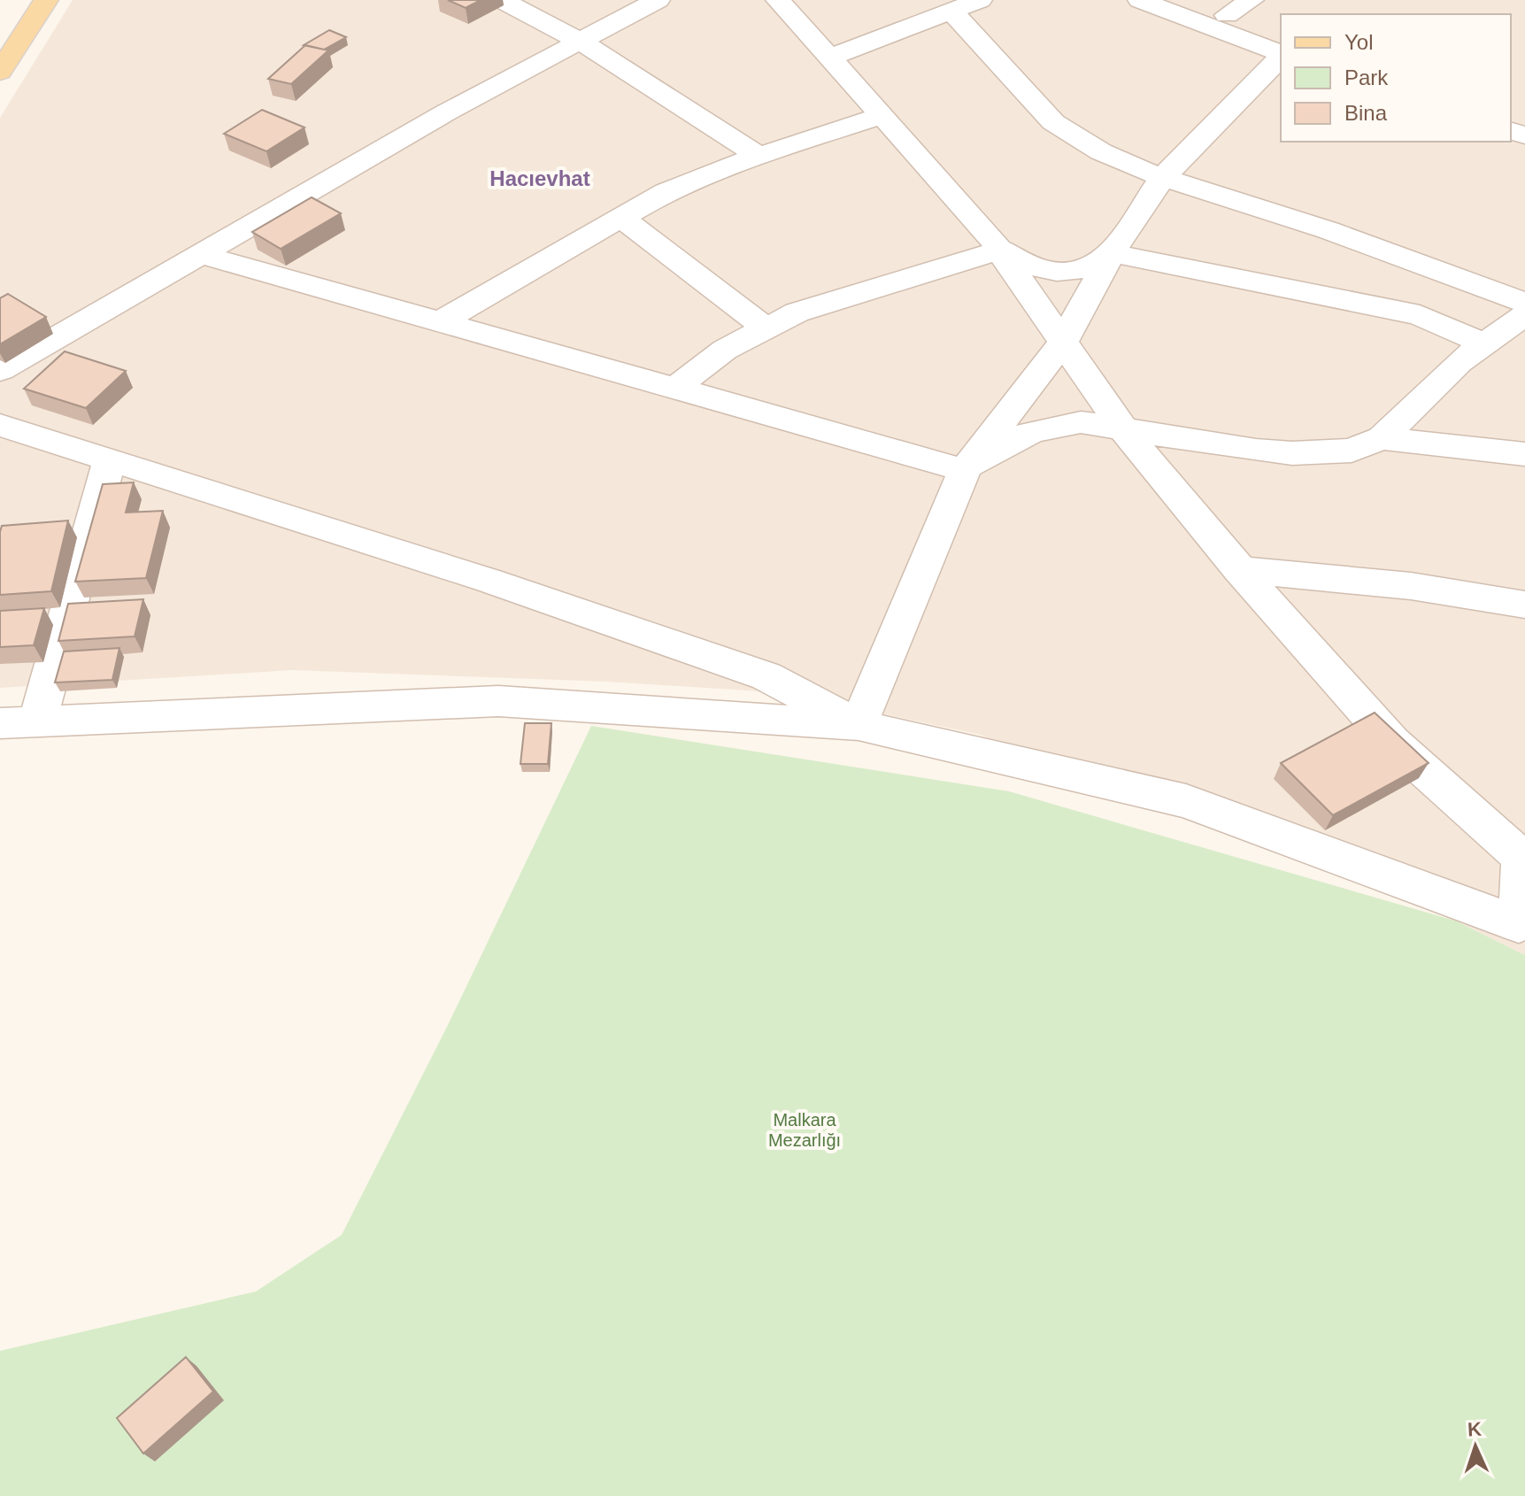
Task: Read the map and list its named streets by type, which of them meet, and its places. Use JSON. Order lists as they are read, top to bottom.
{
  "districts": ["Hacıevhat"],
  "parks": ["Malkara Mezarlığı"],
  "legend": ["Yol", "Park", "Bina"],
  "north": "top"
}
